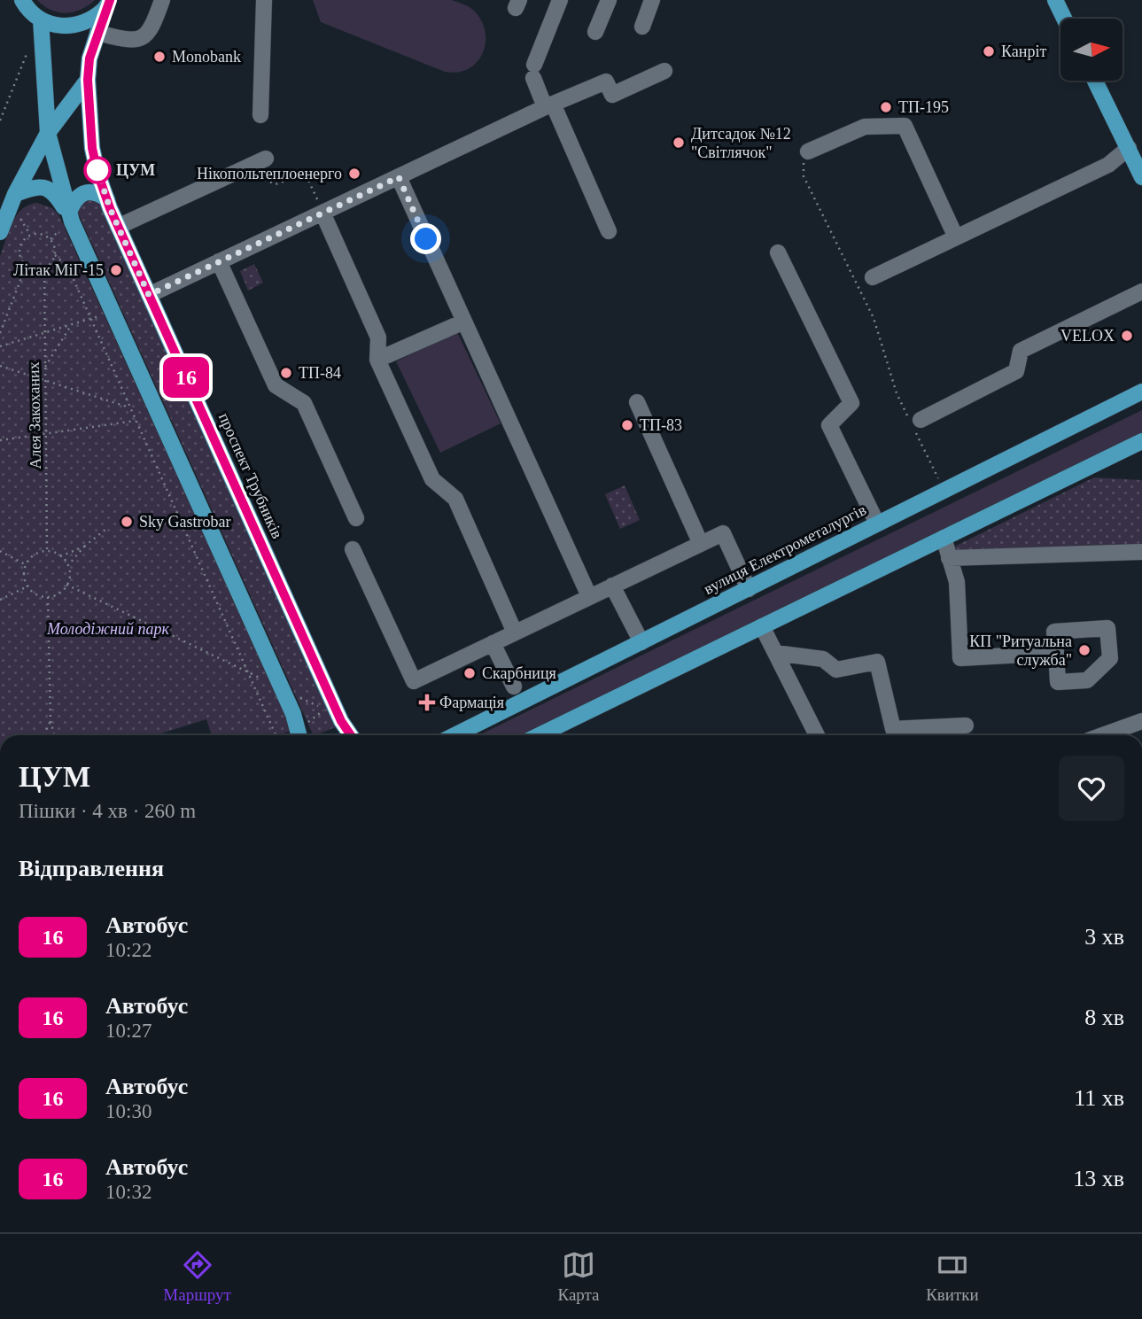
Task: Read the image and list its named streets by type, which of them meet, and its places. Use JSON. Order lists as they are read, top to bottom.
{
  "streets": {
    "main road": ["проспект Трубників", "вулиця Електрометалургів"],
    "path": ["Алея Закоханих"]
  },
  "parks": ["Молодіжний парк"],
  "places": {
    "other": [
      "Канріт",
      "Monobank",
      "ТП-195",
      "Дитсадок №12 \"Світлячок\"",
      "ЦУМ",
      "Нікопольтеплоенерго",
      "Літак МіГ-15",
      "VELOX",
      "ТП-84",
      "ТП-83",
      "Sky Gastrobar",
      "КП \"Ритуальна служба\"",
      "Скарбниця"
    ],
    "health": ["Фармація"]
  },
  "lines": ["bus line 16"],
  "north": "right",
  "page": {
    "on_map": "16",
    "heading": [
      ["ЦУМ", "Пішки · 4 хв · 260 m"],
      "Відправлення"
    ],
    "list": [
      {
        "mark": "16",
        "name": "Автобус",
        "note": "10:22",
        "value": "3 хв"
      },
      {
        "mark": "16",
        "name": "Автобус",
        "note": "10:27",
        "value": "8 хв"
      },
      {
        "mark": "16",
        "name": "Автобус",
        "note": "10:30",
        "value": "11 хв"
      },
      {
        "mark": "16",
        "name": "Автобус",
        "note": "10:32",
        "value": "13 хв"
      }
    ],
    "tabs": ["Маршрут", "Карта", "Квитки"]
  }
}
